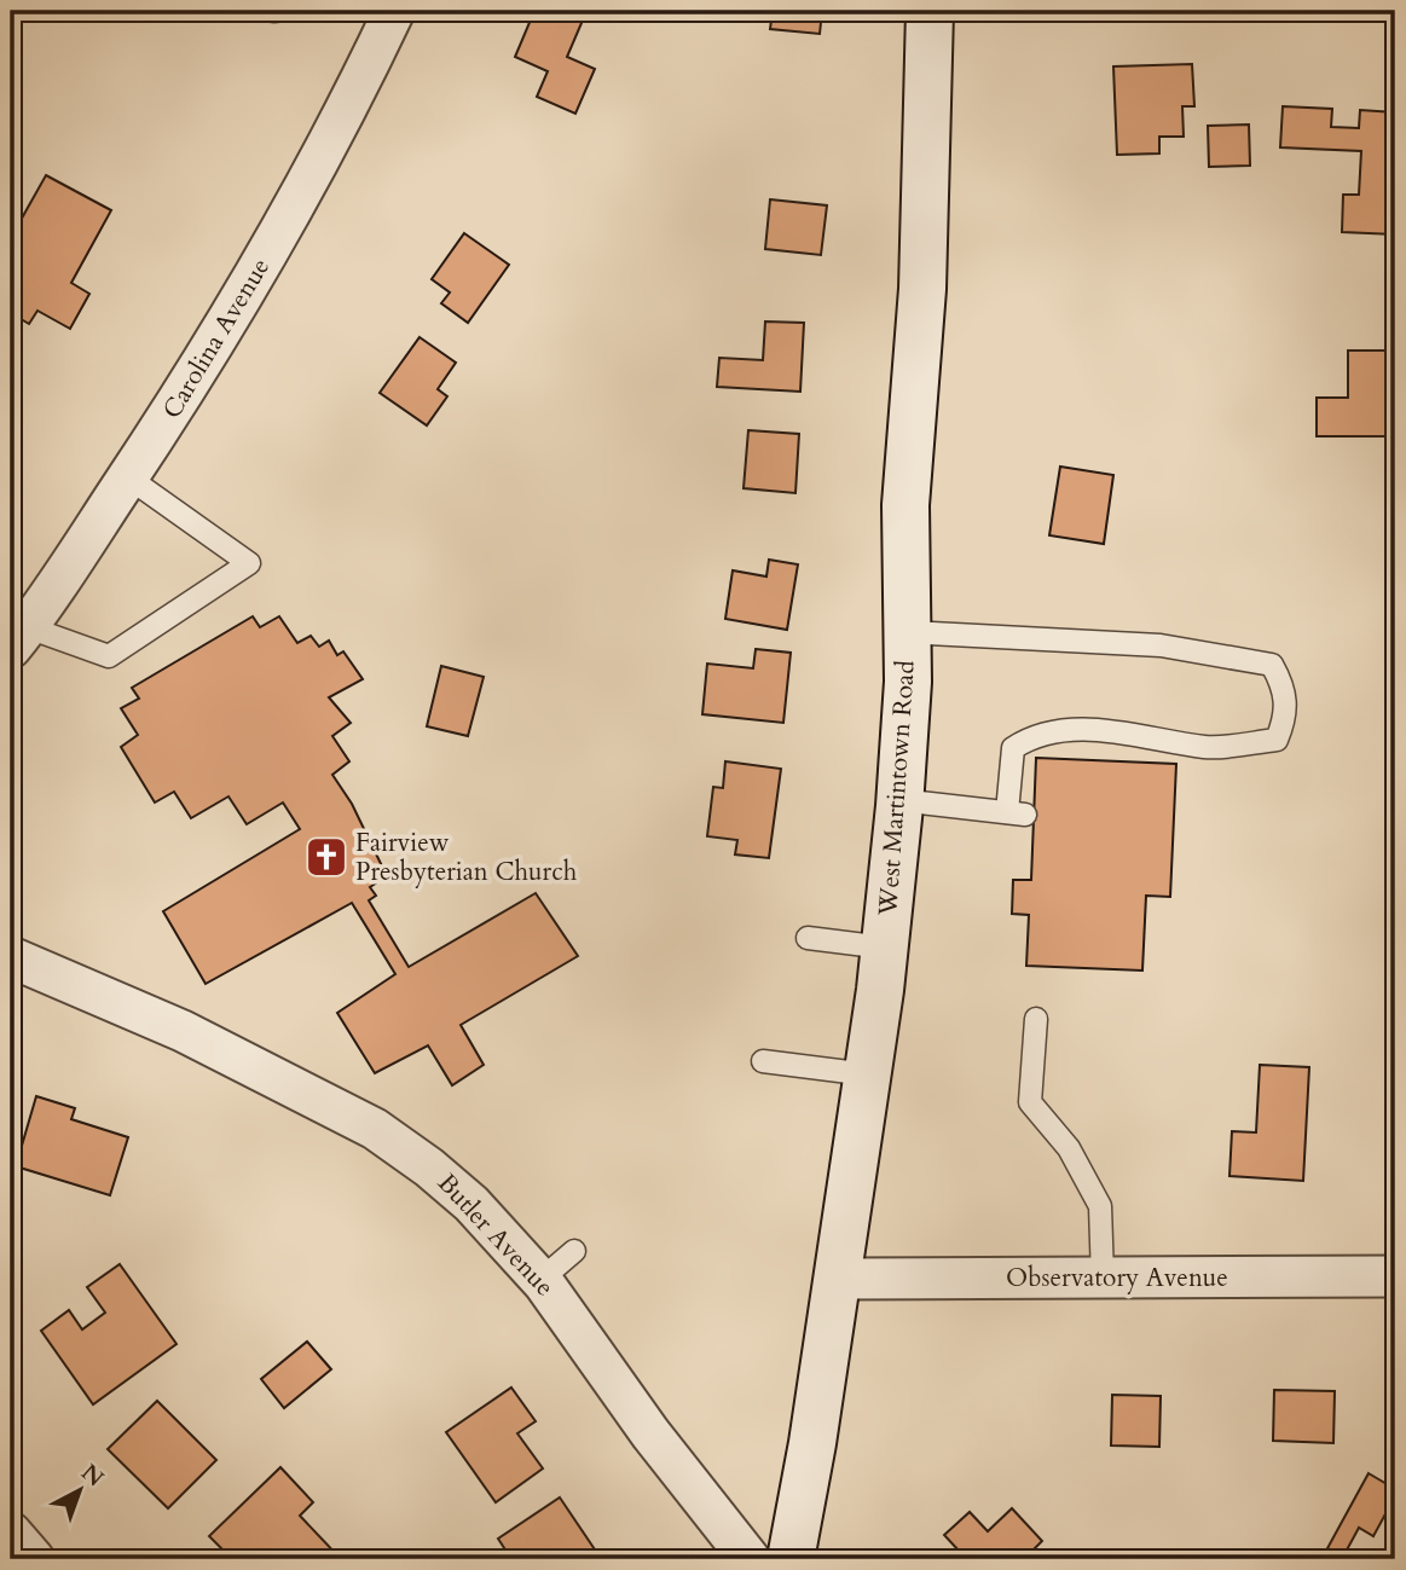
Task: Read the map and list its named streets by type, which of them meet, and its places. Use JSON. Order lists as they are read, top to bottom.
{
  "streets": {
    "main road": ["West Martintown Road"],
    "street": ["Carolina Avenue", "Butler Avenue", "Observatory Avenue"]
  },
  "crossings": [
    ["West Martintown Road", "Observatory Avenue"]
  ],
  "places": {
    "church": ["Fairview Presbyterian Church"]
  },
  "north": "top right"
}
